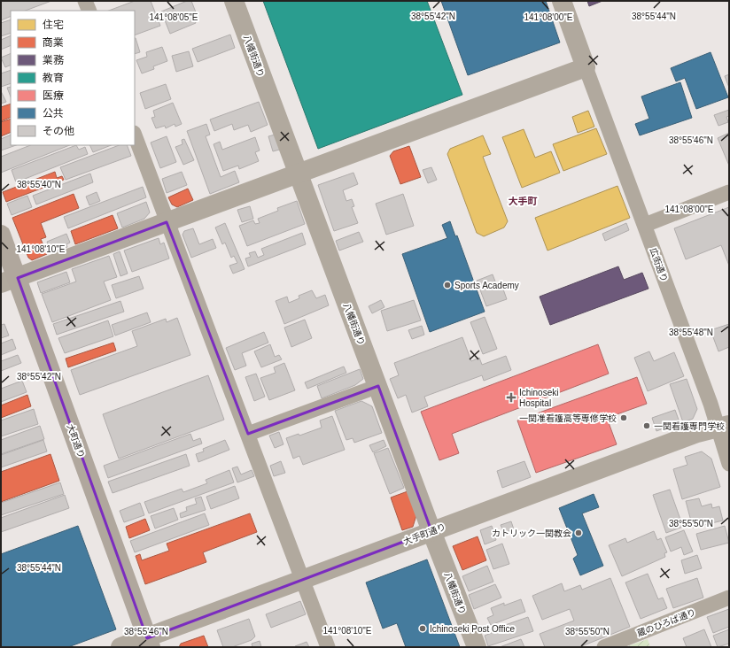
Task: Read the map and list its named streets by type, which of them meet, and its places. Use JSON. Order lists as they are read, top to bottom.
{
  "streets": {
    "main road": ["大町通り"],
    "street": [
      "八幡街通り",
      "広街通り",
      "大手町通り",
      "蔵のひろば通り"
    ]
  },
  "crossings": [
    ["八幡街通り", "大手町通り"],
    ["広街通り", "大手町通り"],
    ["大町通り", "大手町通り"]
  ],
  "districts": ["大手町"],
  "places": {
    "other": [
      "Sports Academy",
      "一関准看護高等専修学校",
      "一関看護専門学校",
      "カトリック一関教会",
      "Ichinoseki Post Office"
    ],
    "health": ["Ichinoseki Hospital"]
  },
  "legend": [
    "住宅",
    "商業",
    "業務",
    "教育",
    "医療",
    "公共",
    "その他"
  ],
  "coordinates": [
    "38°55'42\"N",
    "38°55'44\"N",
    "141°08'05\"E",
    "141°08'00\"E",
    "38°55'46\"N",
    "38°55'40\"N",
    "141°08'10\"E",
    "38°55'48\"N",
    "38°55'50\"N"
  ]
}
